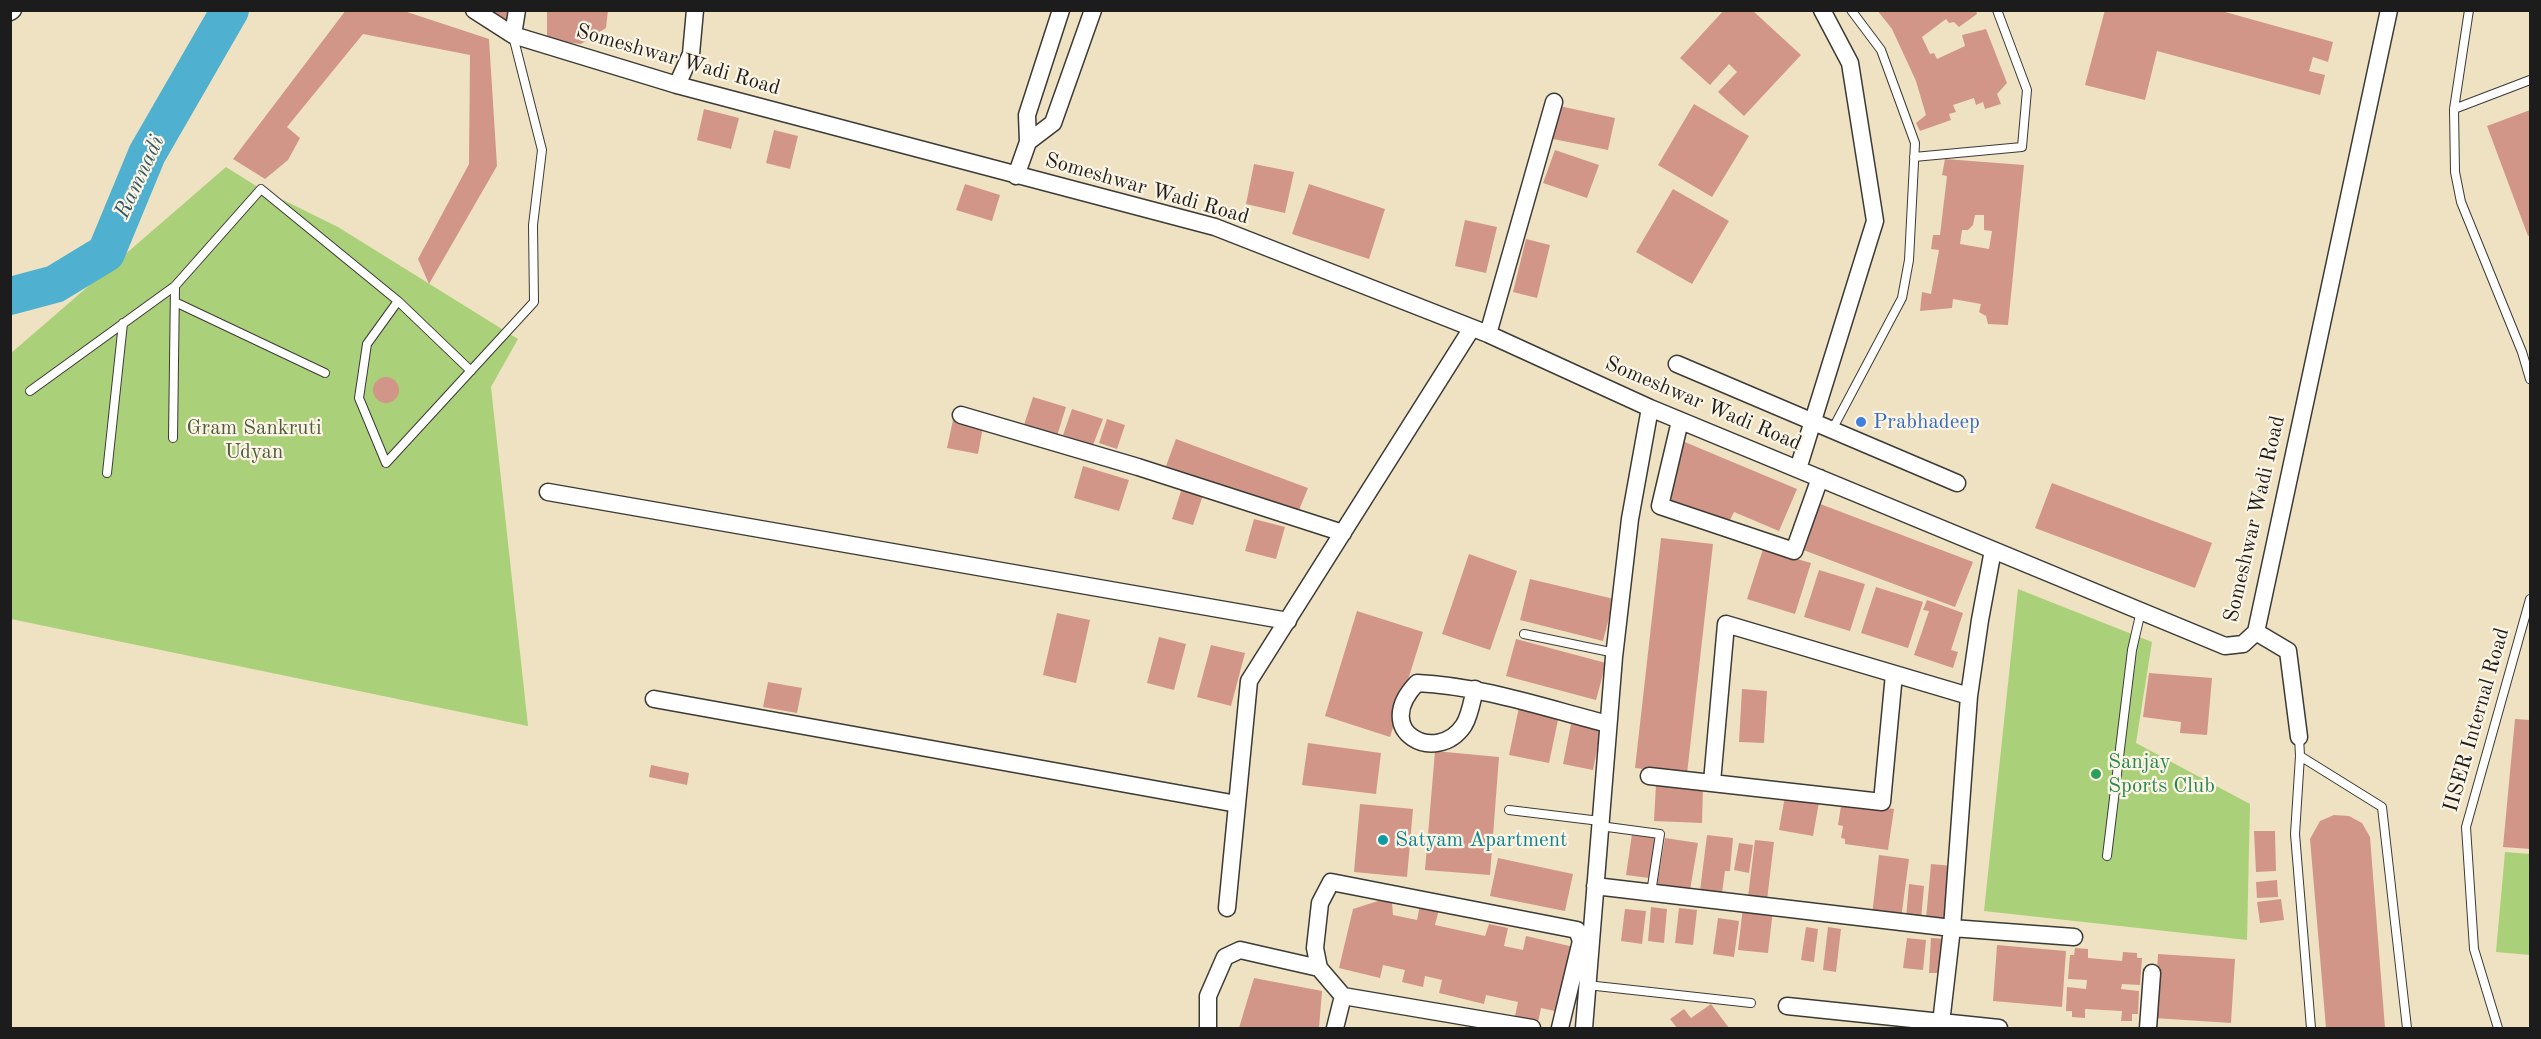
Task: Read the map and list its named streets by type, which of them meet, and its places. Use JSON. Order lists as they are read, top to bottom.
{
  "streets": {
    "street": ["Someshwar Wadi Road"],
    "lane": ["IISER Internal Road"]
  },
  "water": ["Ramnadi"],
  "parks": ["Gram Sankruti Udyan"],
  "places": ["Prabhadeep", "Sanjay Sports Club", "Satyam Apartment"]
}
